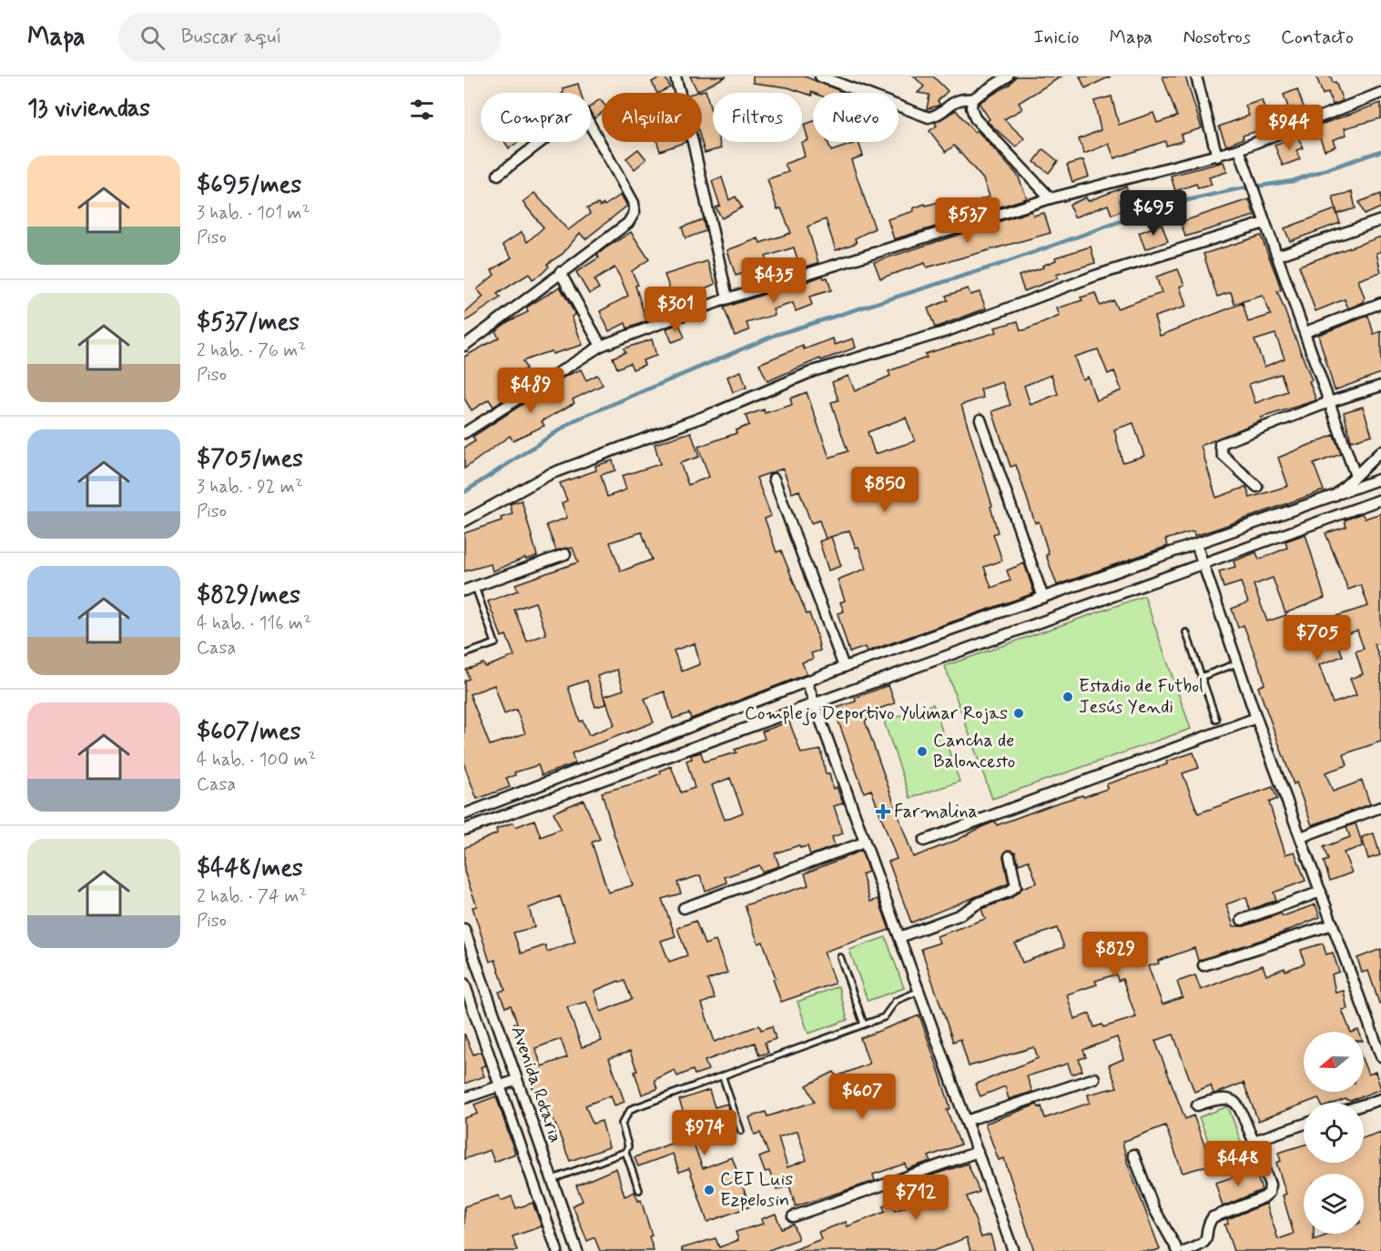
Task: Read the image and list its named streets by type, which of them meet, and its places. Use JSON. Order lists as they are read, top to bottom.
{
  "streets": {
    "street": ["Avenida Rotaria"]
  },
  "places": {
    "other": [
      "Estadio de Futbol Jesús Yendi",
      "Complejo Deportivo Yulimar Rojas",
      "Cancha de Baloncesto",
      "CEI Luis Ezpelosin"
    ],
    "health": ["Farmalina"]
  },
  "north": "left",
  "page": {
    "header": "Mapa",
    "search": "Buscar aquí",
    "nav": [
      "Inicio",
      "Mapa",
      "Nosotros",
      "Contacto"
    ],
    "heading": "13 viviendas",
    "chip": [
      "Comprar",
      "Alquilar",
      "Filtros",
      "Nuevo"
    ],
    "price": [
      "$944",
      "$695",
      "$537",
      "$435",
      "$301",
      "$489",
      "$850",
      "$705",
      "$829",
      "$607",
      "$974",
      "$448",
      "$712"
    ],
    "list": [
      {
        "name": "$695/mes",
        "note": "3 hab. · 101 m² · Piso"
      },
      {
        "name": "$537/mes",
        "note": "2 hab. · 76 m² · Piso"
      },
      {
        "name": "$705/mes",
        "note": "3 hab. · 92 m² · Piso"
      },
      {
        "name": "$829/mes",
        "note": "4 hab. · 116 m² · Casa"
      },
      {
        "name": "$607/mes",
        "note": "4 hab. · 100 m² · Casa"
      },
      {
        "name": "$448/mes",
        "note": "2 hab. · 74 m² · Piso"
      }
    ]
  }
}
